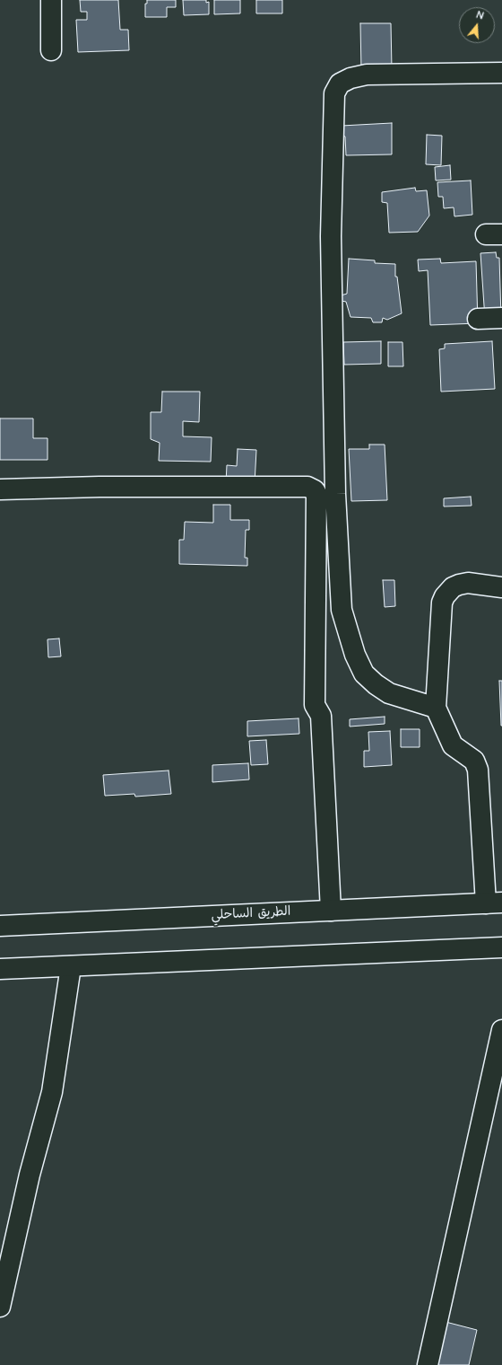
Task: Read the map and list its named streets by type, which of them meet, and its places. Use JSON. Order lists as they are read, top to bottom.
{
  "streets": {
    "main road": ["الطريق الساحلي"]
  },
  "north": "top"
}
